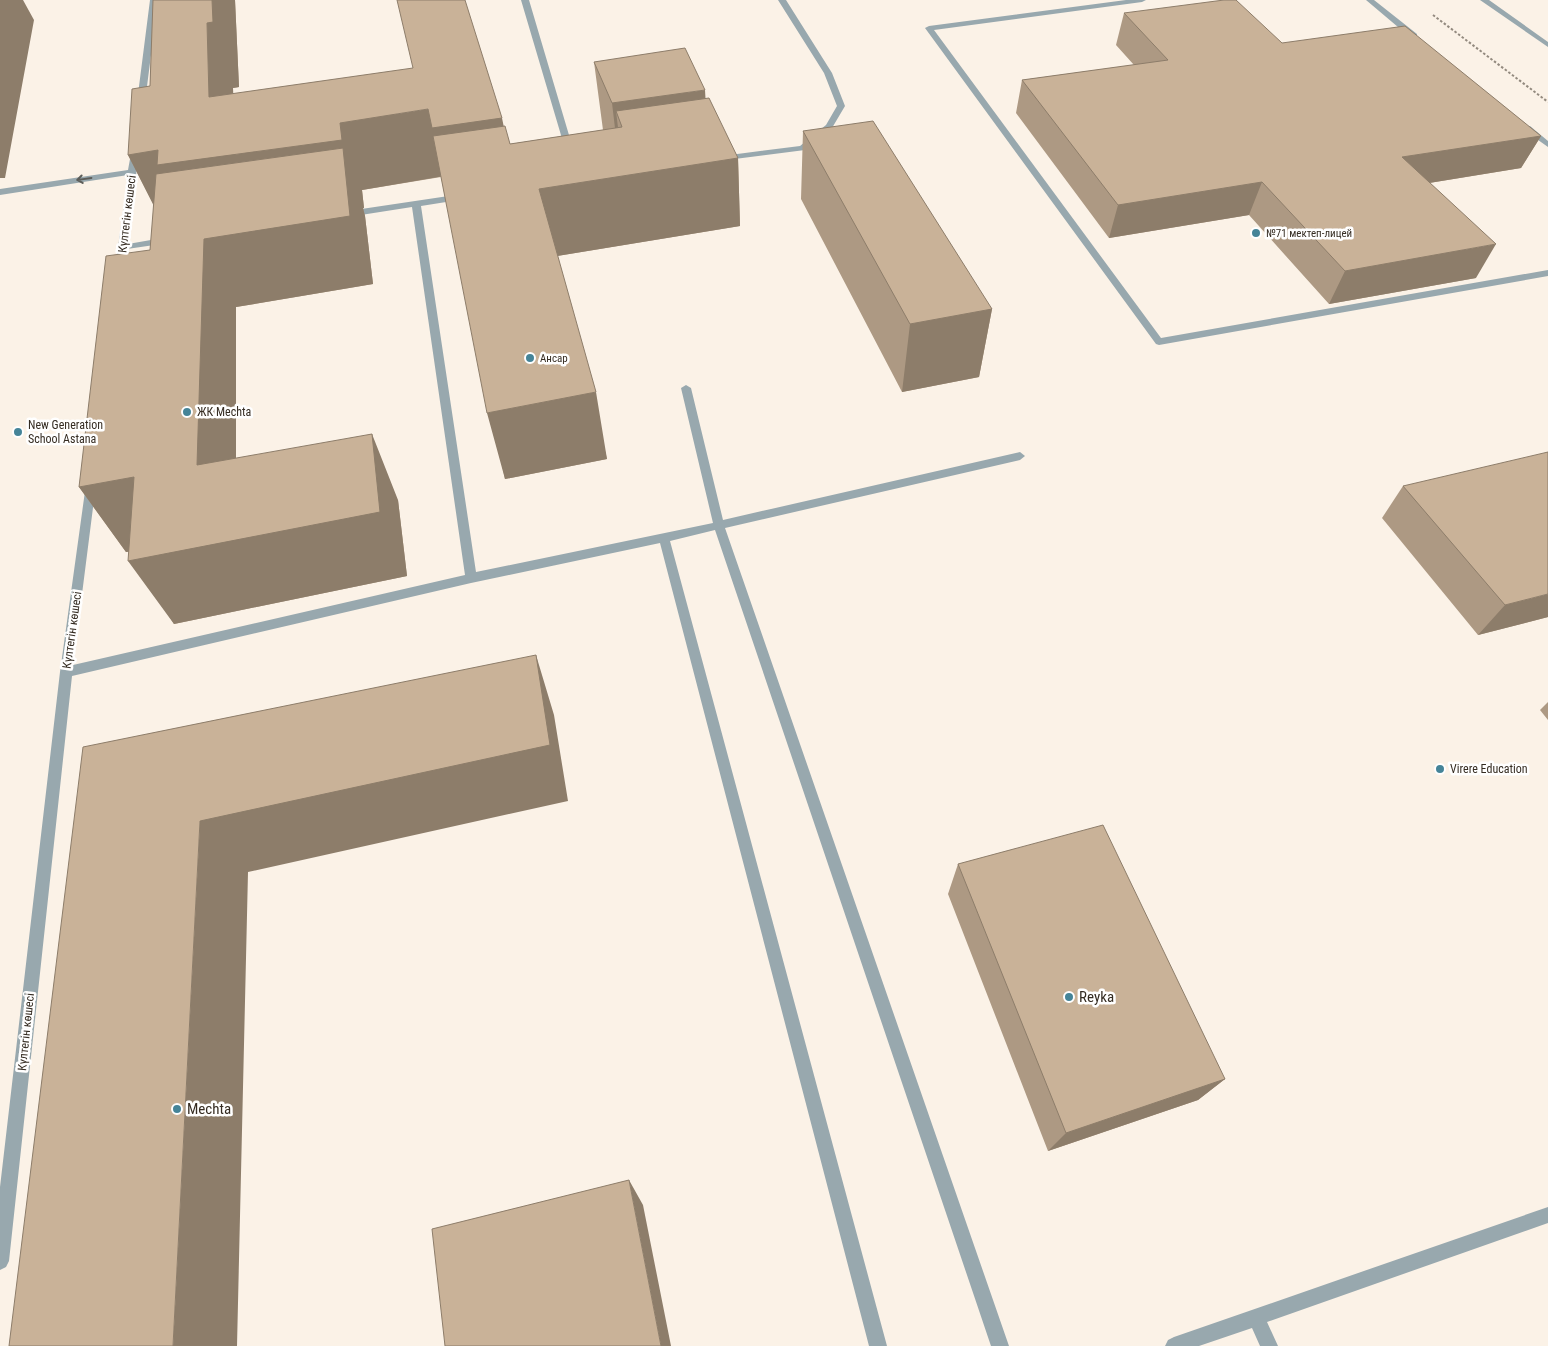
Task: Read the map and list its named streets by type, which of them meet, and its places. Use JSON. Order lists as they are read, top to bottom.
{
  "streets": {
    "street": ["Күлтегін көшесі"]
  },
  "places": [
    "№71 мектеп-лицей",
    "Ансар",
    "ЖК Mechta",
    "New Generation School Astana",
    "Virere Education",
    "Reyka",
    "Mechta"
  ]
}
